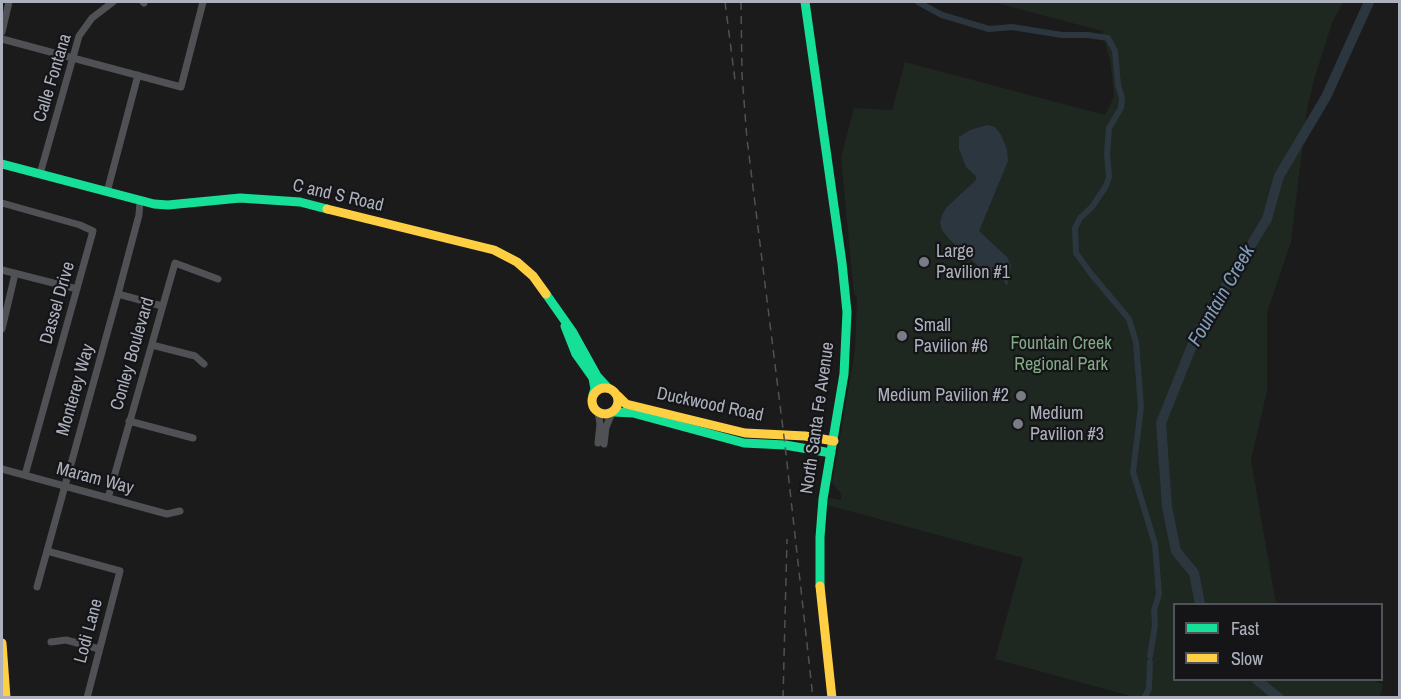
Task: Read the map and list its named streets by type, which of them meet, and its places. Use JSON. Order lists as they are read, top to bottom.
{
  "streets": {
    "main road": ["C and S Road", "Duckwood Road", "North Santa Fe Avenue"],
    "street": [
      "Calle Fontana",
      "Dassel Drive",
      "Conley Boulevard",
      "Monterey Way",
      "Maram Way",
      "Lodi Lane"
    ]
  },
  "crossings": [
    ["Calle Fontana", "C and S Road"],
    ["C and S Road", "Monterey Way"],
    ["C and S Road", "Duckwood Road"],
    ["Dassel Drive", "Maram Way"],
    ["Conley Boulevard", "Maram Way"],
    ["Monterey Way", "Maram Way"],
    ["Monterey Way", "Lodi Lane"],
    ["Duckwood Road", "North Santa Fe Avenue"]
  ],
  "water": ["Fountain Creek"],
  "parks": ["Fountain Creek Regional Park"],
  "places": [
    "Large Pavilion #1",
    "Small Pavilion #6",
    "Medium Pavilion #2",
    "Medium Pavilion #3"
  ],
  "legend": ["Fast", "Slow"]
}
